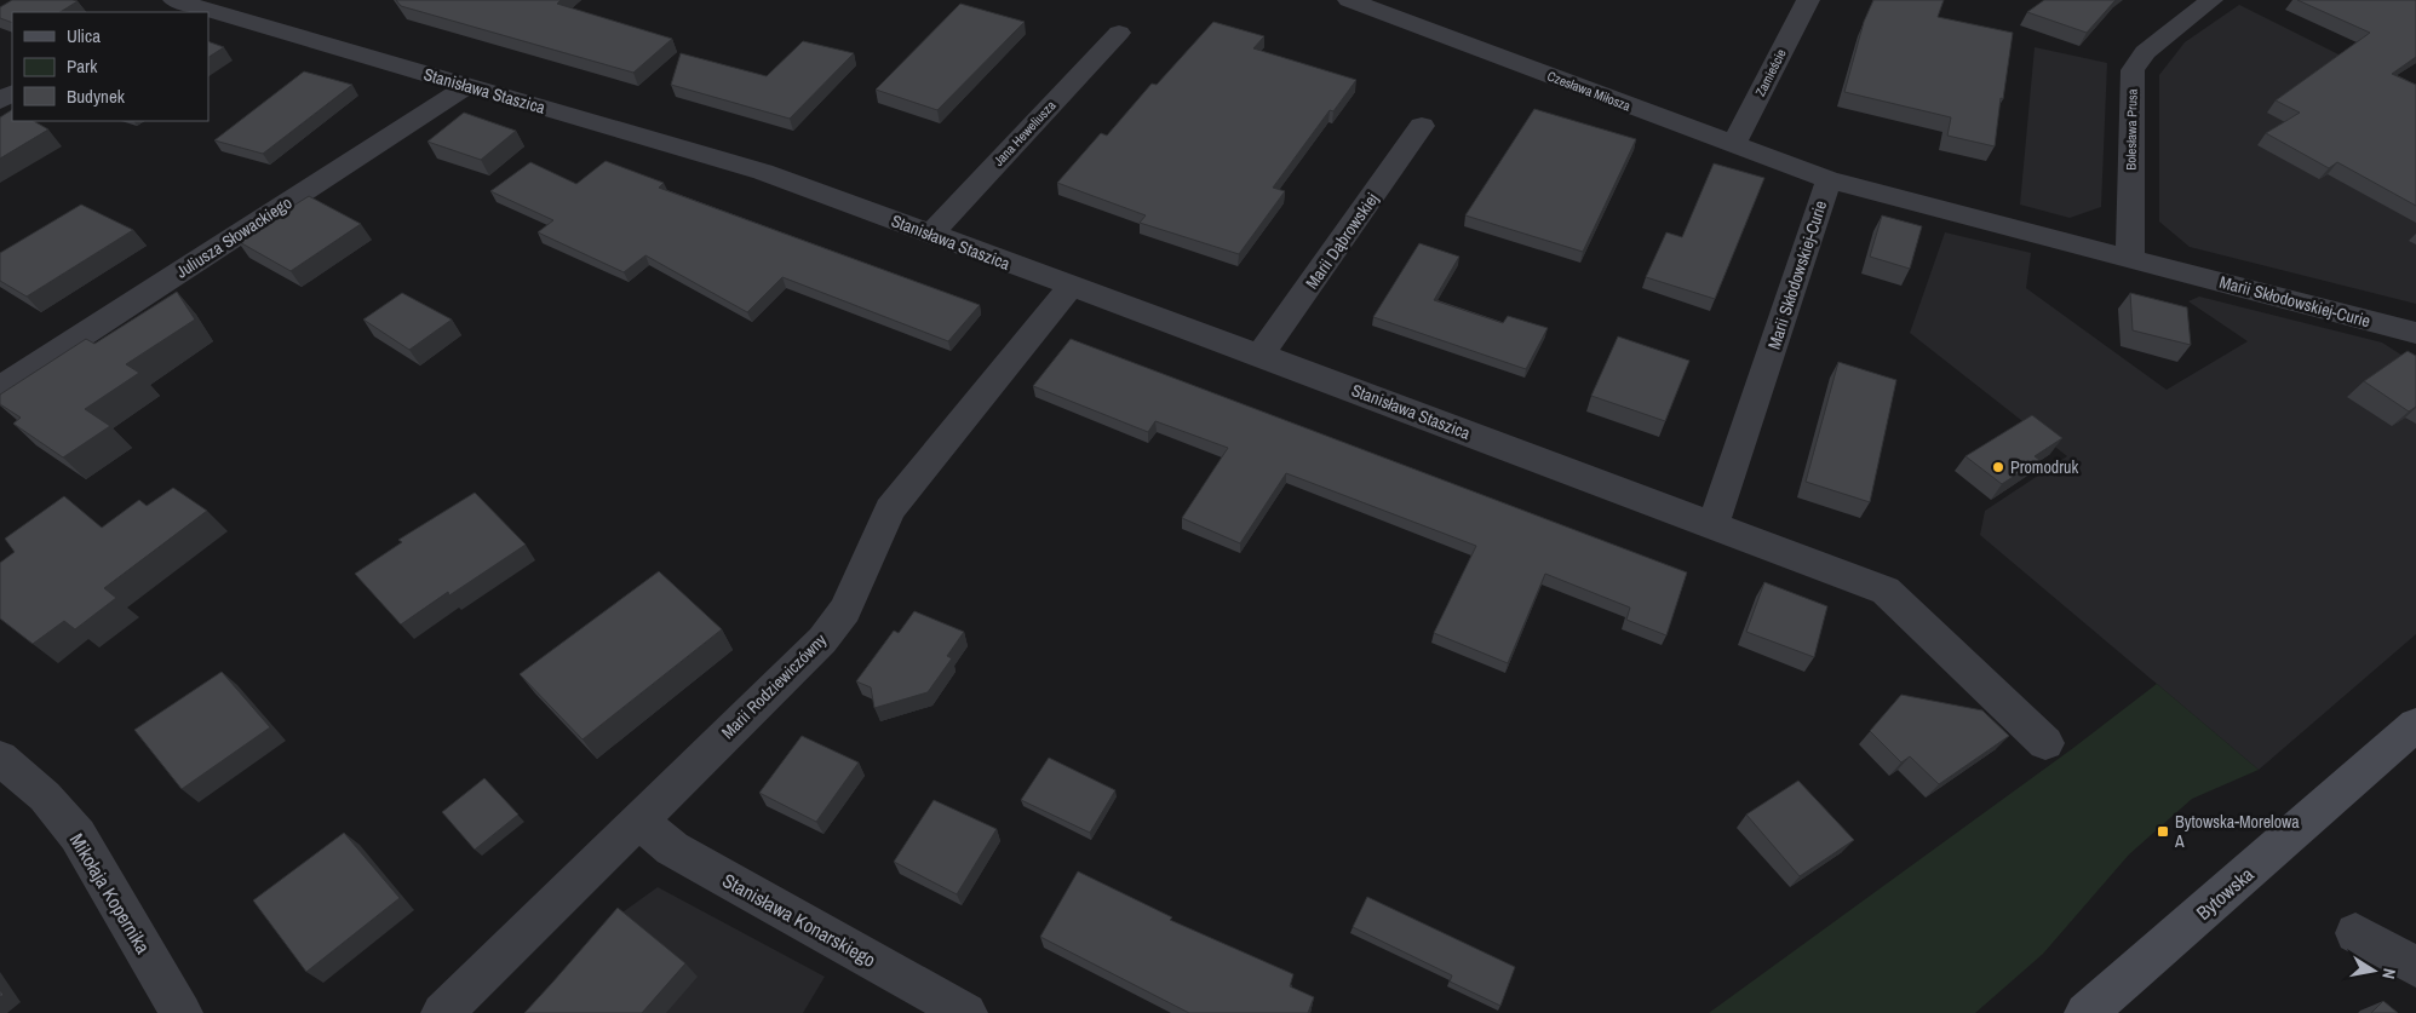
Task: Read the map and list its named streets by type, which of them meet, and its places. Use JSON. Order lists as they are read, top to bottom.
{
  "streets": {
    "street": [
      "Zamieście",
      "Stanisława Staszica",
      "Czesława Miłosza",
      "Bolesława Prusa",
      "Jana Heweliusza",
      "Juliusza Słowackiego",
      "Marii Dąbrowskiej",
      "Marii Skłodowskiej-Curie",
      "Marii Rodziewiczówny",
      "Mikołaja Kopernika",
      "Bytowska",
      "Stanisława Konarskiego"
    ]
  },
  "crossings": [
    ["Zamieście", "Czesława Miłosza"],
    ["Stanisława Staszica", "Jana Heweliusza"],
    ["Stanisława Staszica", "Juliusza Słowackiego"],
    ["Stanisława Staszica", "Marii Dąbrowskiej"],
    ["Stanisława Staszica", "Marii Skłodowskiej-Curie"],
    ["Stanisława Staszica", "Marii Rodziewiczówny"],
    ["Czesława Miłosza", "Marii Skłodowskiej-Curie"],
    ["Bolesława Prusa", "Marii Skłodowskiej-Curie"],
    ["Marii Rodziewiczówny", "Stanisława Konarskiego"]
  ],
  "places": {
    "other": ["Promodruk"],
    "transit": ["Bytowska-Morelowa A"]
  },
  "legend": ["Ulica", "Park", "Budynek"],
  "north": "right"
}
